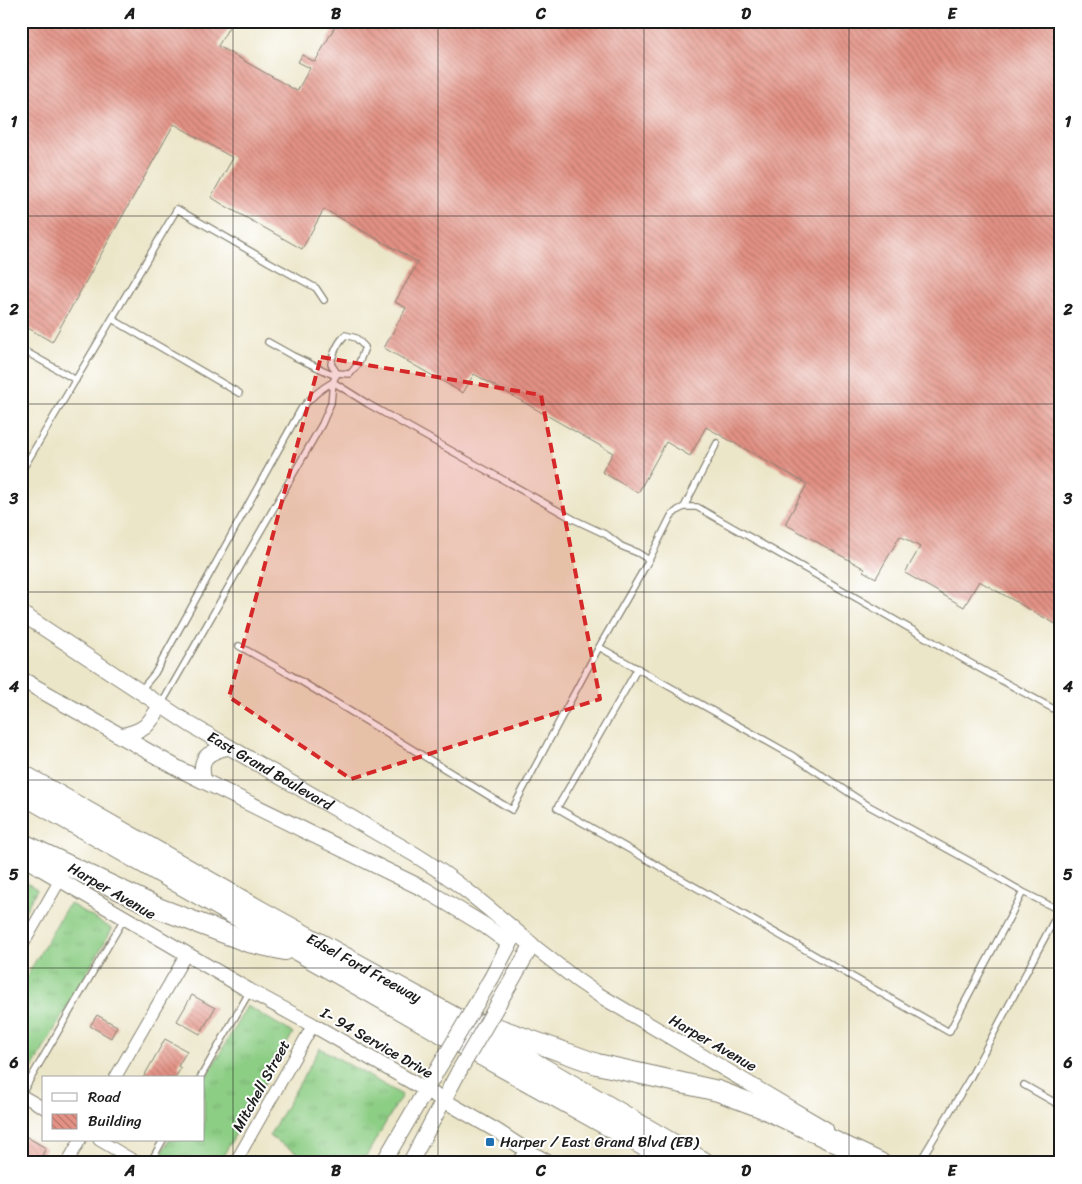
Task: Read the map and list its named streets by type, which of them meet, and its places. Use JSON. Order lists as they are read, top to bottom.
{
  "streets": {
    "highway": ["Edsel Ford Freeway"],
    "main road": ["East Grand Boulevard"],
    "street": ["Harper Avenue", "I- 94 Service Drive", "Mitchell Street"]
  },
  "crossings": [
    ["East Grand Boulevard", "Harper Avenue"],
    ["Harper Avenue", "I- 94 Service Drive"],
    ["I- 94 Service Drive", "Mitchell Street"]
  ],
  "places": {
    "transit": ["Harper / East Grand Blvd (EB)"]
  },
  "legend": ["Road", "Building"],
  "grid": {
    "columns": [
      "A",
      "B",
      "C",
      "D",
      "E"
    ],
    "rows": [
      "1",
      "2",
      "3",
      "4",
      "5",
      "6"
    ]
  }
}
